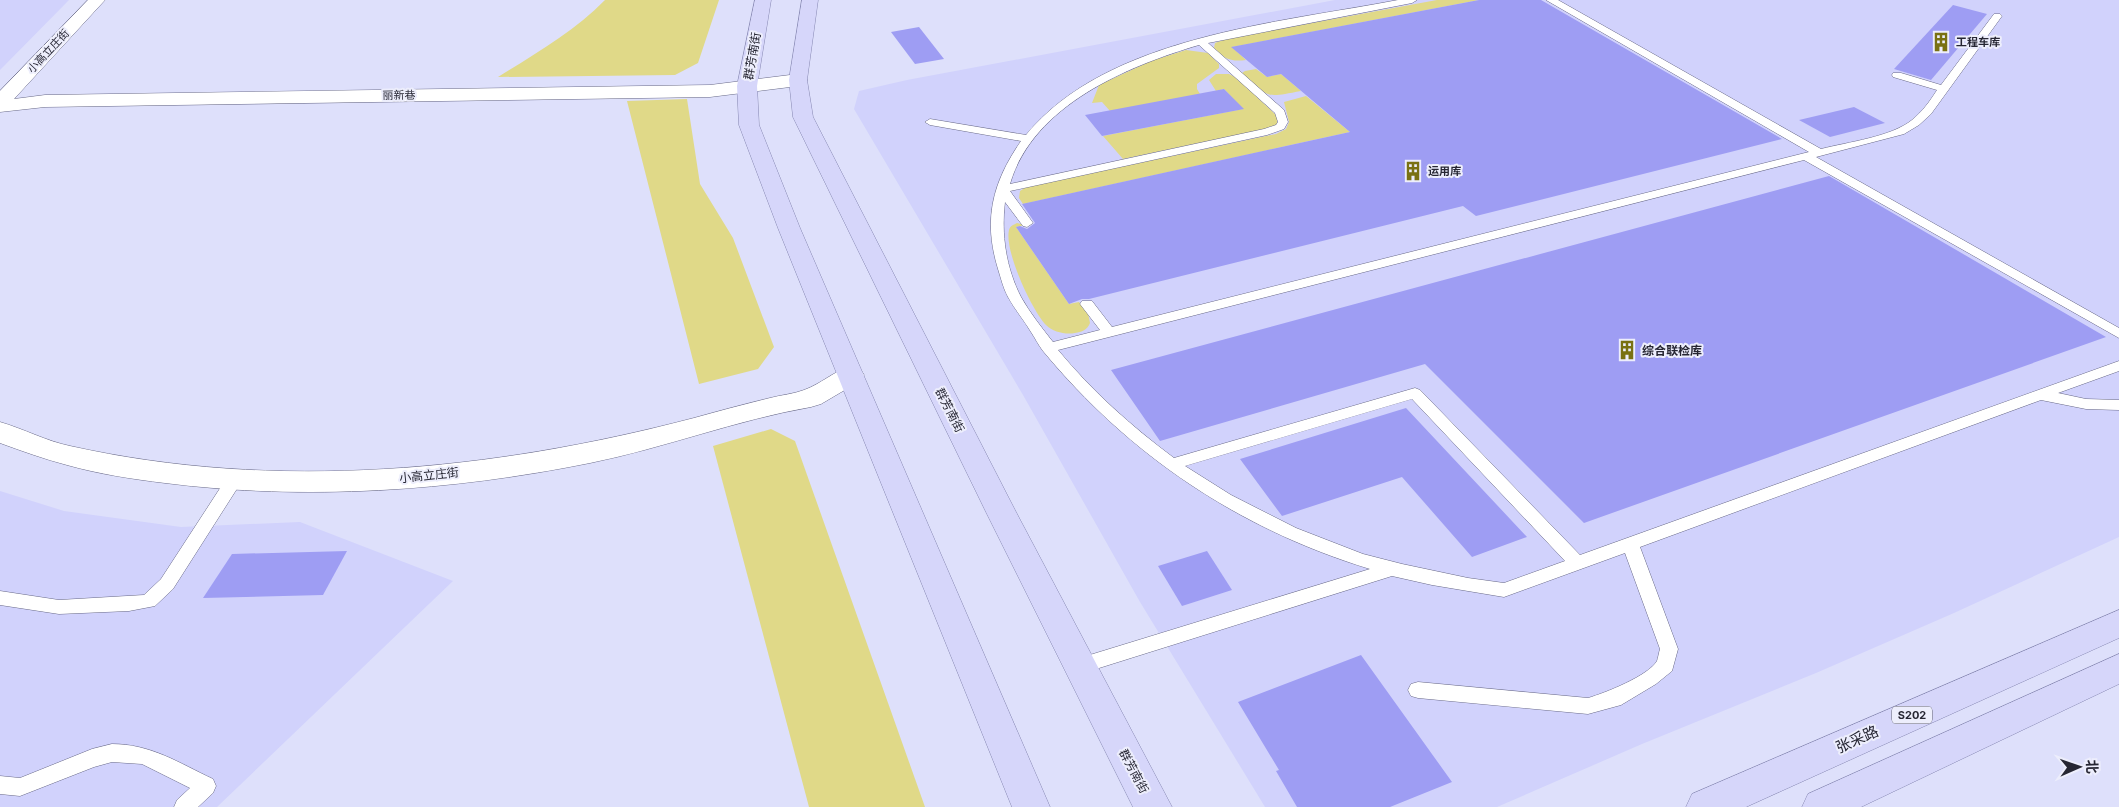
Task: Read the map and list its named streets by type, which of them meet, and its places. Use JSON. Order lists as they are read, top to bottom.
{
  "streets": {
    "main road": ["群芳南街", "S202", "张采路"],
    "street": ["小高立庄街", "丽新巷"]
  },
  "crossings": [
    ["小高立庄街", "群芳南街"],
    ["小高立庄街", "丽新巷"],
    ["群芳南街", "丽新巷"]
  ],
  "places": {
    "building": ["工程车库", "运用库", "综合联检库"]
  },
  "north": "right"
}
